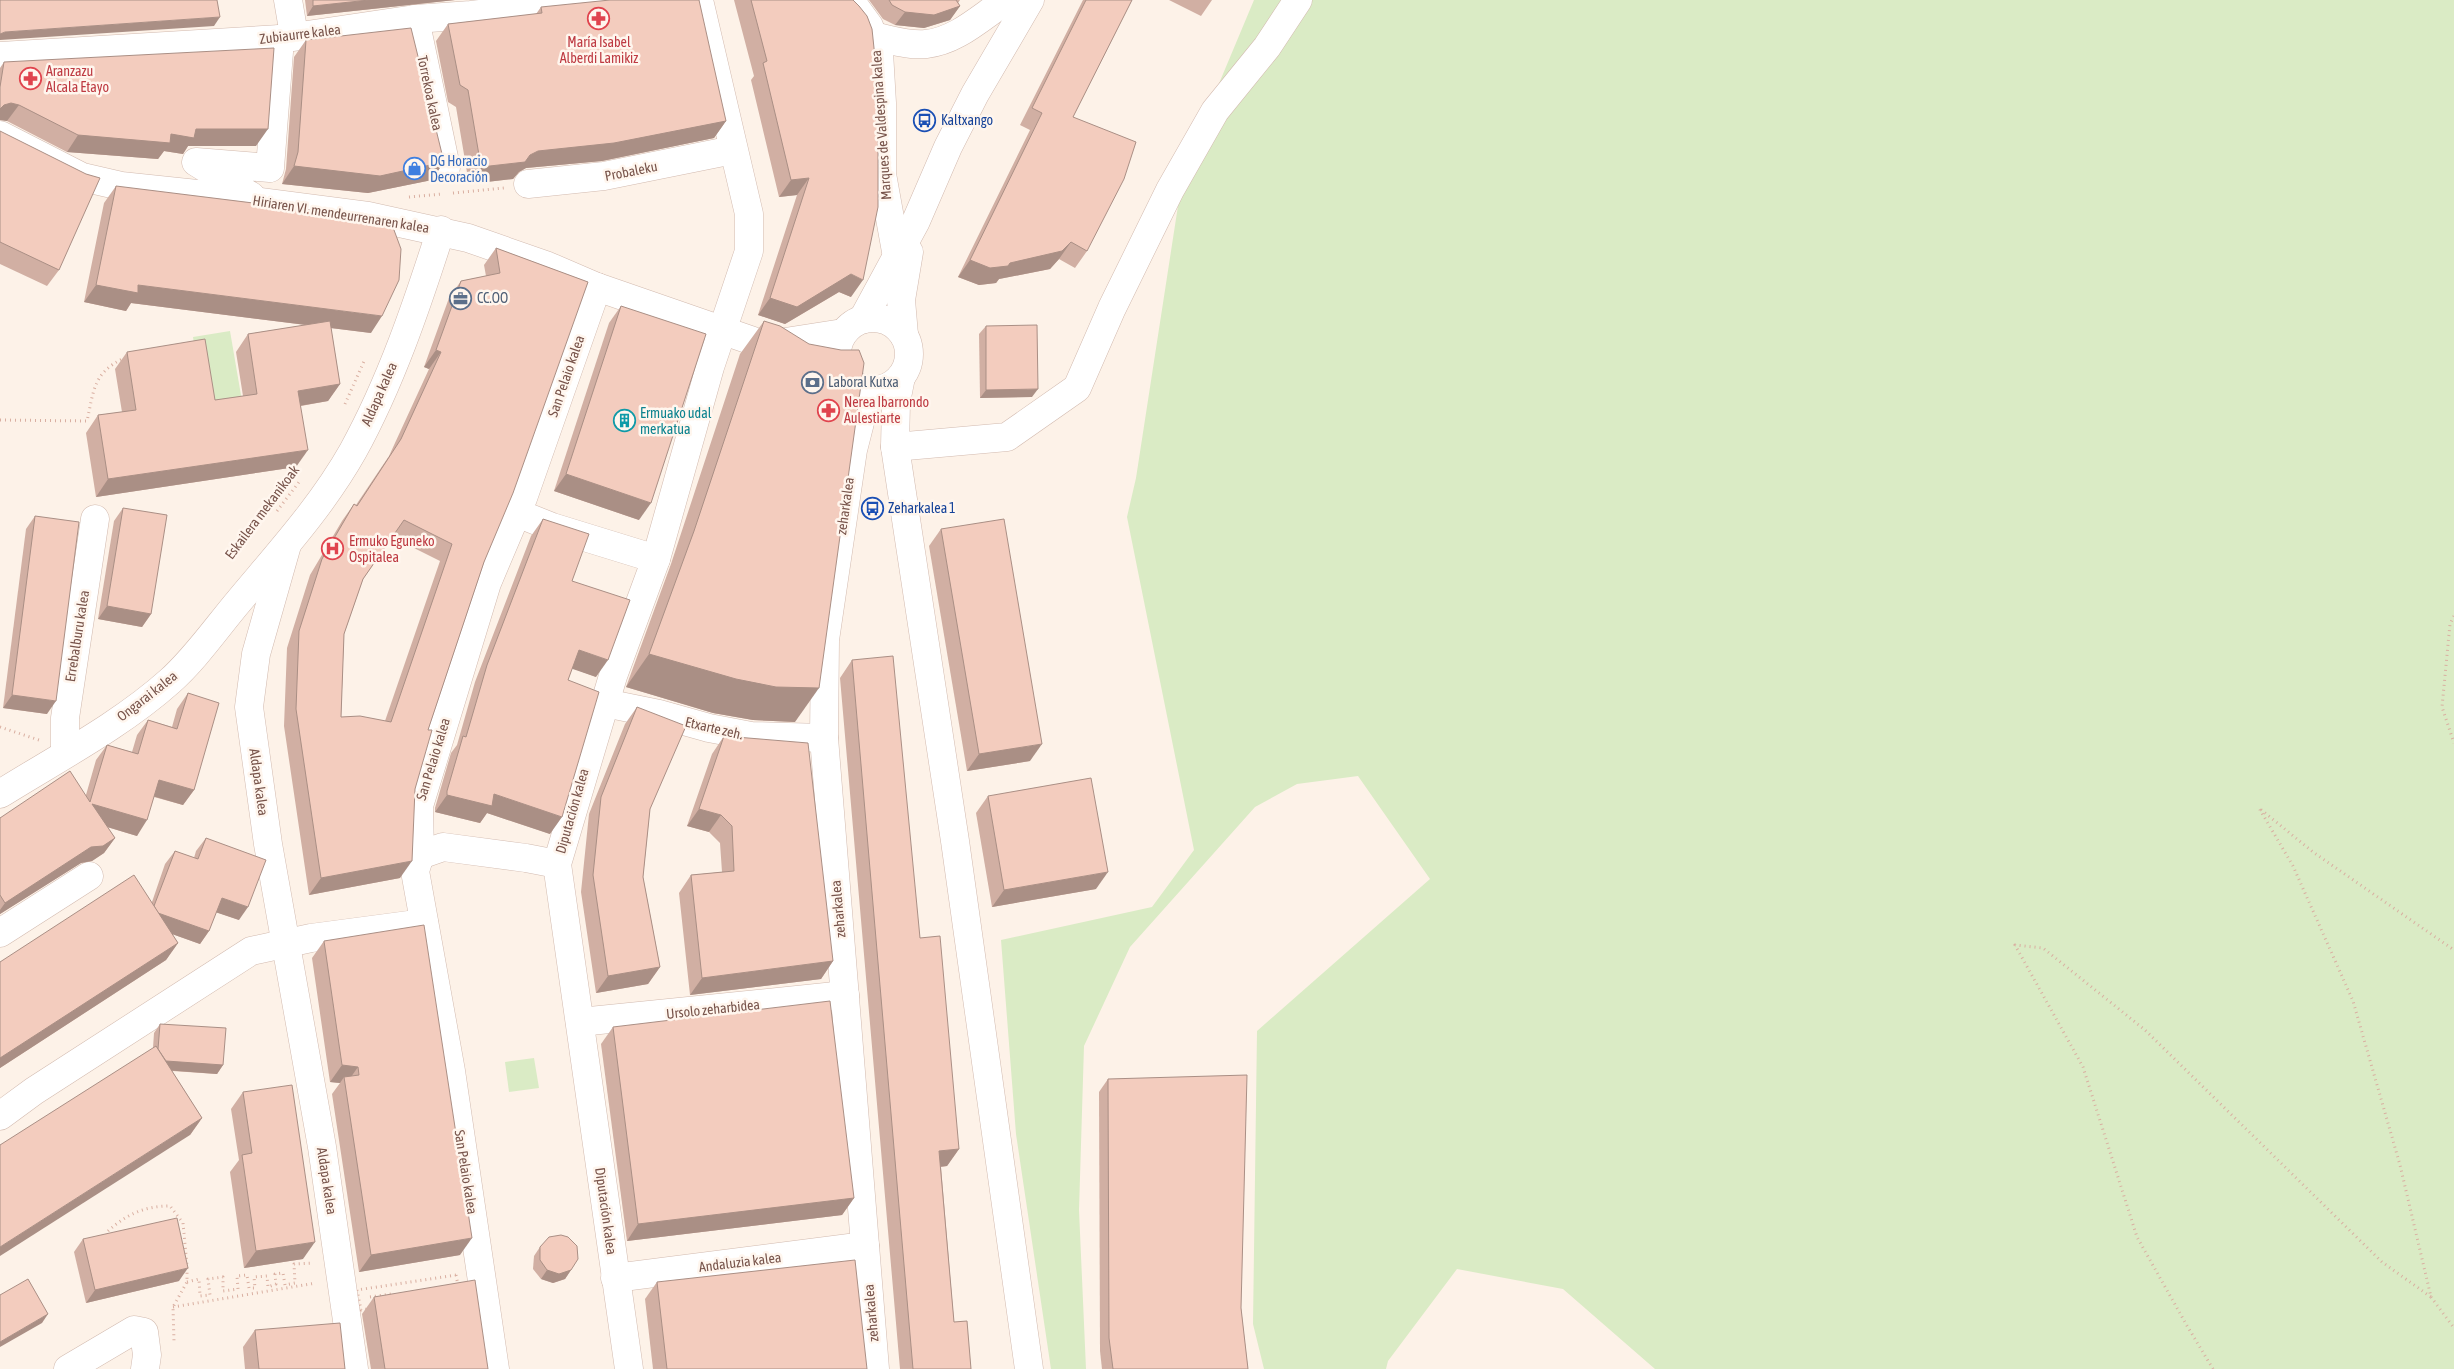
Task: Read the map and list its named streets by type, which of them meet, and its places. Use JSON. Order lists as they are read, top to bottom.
{
  "streets": {
    "street": [
      "Zubiaurre kalea",
      "Torrekoa kalea",
      "Marques de Valdespina kalea",
      "Probaleku",
      "Hiriaren VI. mendeurrenaren kalea",
      "San Pelaio kalea",
      "Aldapa kalea",
      "zeharkalea",
      "Errebalburu kalea",
      "Ongarai kalea",
      "Etxarte zeh.",
      "Diputación kalea",
      "Ursolo zeharbidea",
      "Andaluzia kalea"
    ],
    "path": ["Eskailera mekanikoak"]
  },
  "crossings": [
    ["Zubiaurre kalea", "Torrekoa kalea"],
    ["Hiriaren VI. mendeurrenaren kalea", "San Pelaio kalea"],
    ["Hiriaren VI. mendeurrenaren kalea", "Aldapa kalea"],
    ["Hiriaren VI. mendeurrenaren kalea", "zeharkalea"],
    ["Hiriaren VI. mendeurrenaren kalea", "Diputación kalea"],
    ["Aldapa kalea", "Ongarai kalea"],
    ["zeharkalea", "Etxarte zeh."],
    ["zeharkalea", "Ursolo zeharbidea"],
    ["zeharkalea", "Andaluzia kalea"],
    ["Errebalburu kalea", "Ongarai kalea"],
    ["Etxarte zeh.", "Diputación kalea"],
    ["Diputación kalea", "Ursolo zeharbidea"],
    ["Diputación kalea", "Andaluzia kalea"]
  ],
  "places": {
    "pharmacy": ["María Isabel Alberdi Lamikiz", "Aranzazu Alcala Etayo", "Nerea Ibarrondo Aulestiarte"],
    "bus stop": ["Kaltxango", "Zeharkalea 1"],
    "shop": ["DG Horacio Decoración"],
    "office": ["CC.OO"],
    "bank": ["Laboral Kutxa"],
    "building": ["Ermuako udal merkatua"],
    "hospital": ["Ermuko Eguneko Ospitalea"]
  }
}
